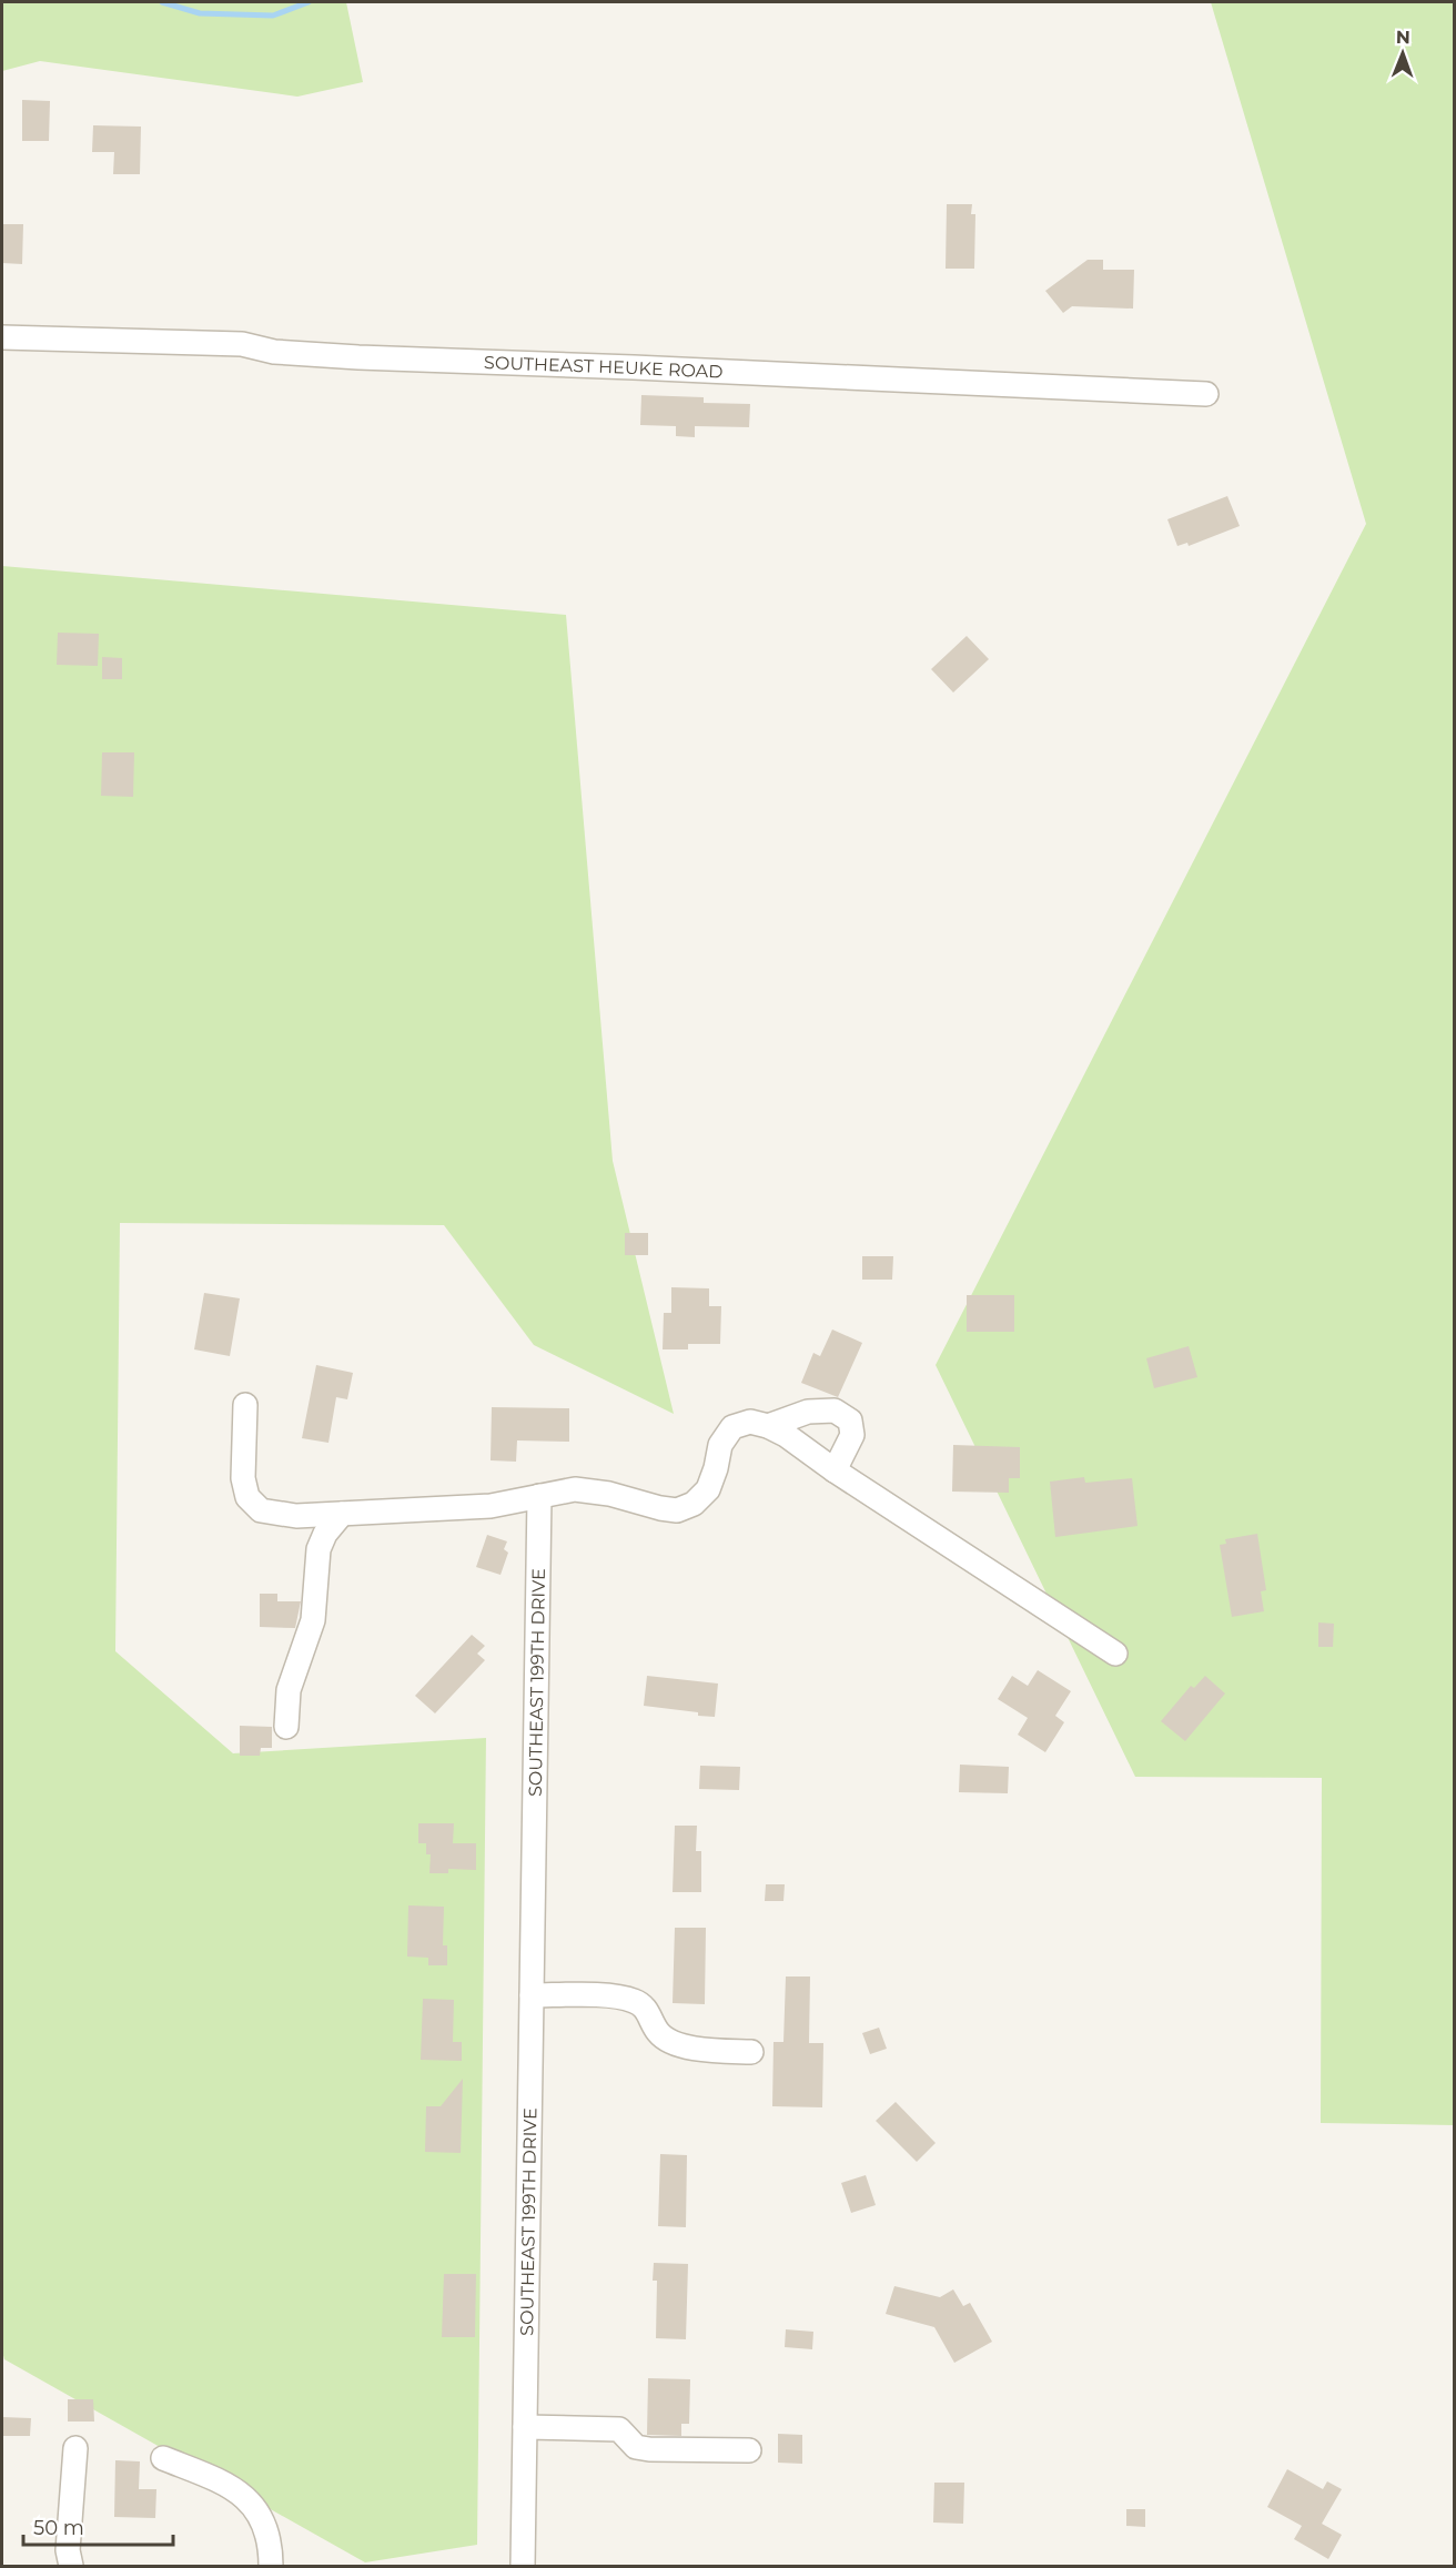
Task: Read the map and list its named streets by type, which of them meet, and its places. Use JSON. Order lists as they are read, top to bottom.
{
  "streets": {
    "street": ["SOUTHEAST HEUKE ROAD", "SOUTHEAST 199TH DRIVE"]
  },
  "scale_bar": "50 m",
  "north": "top"
}
